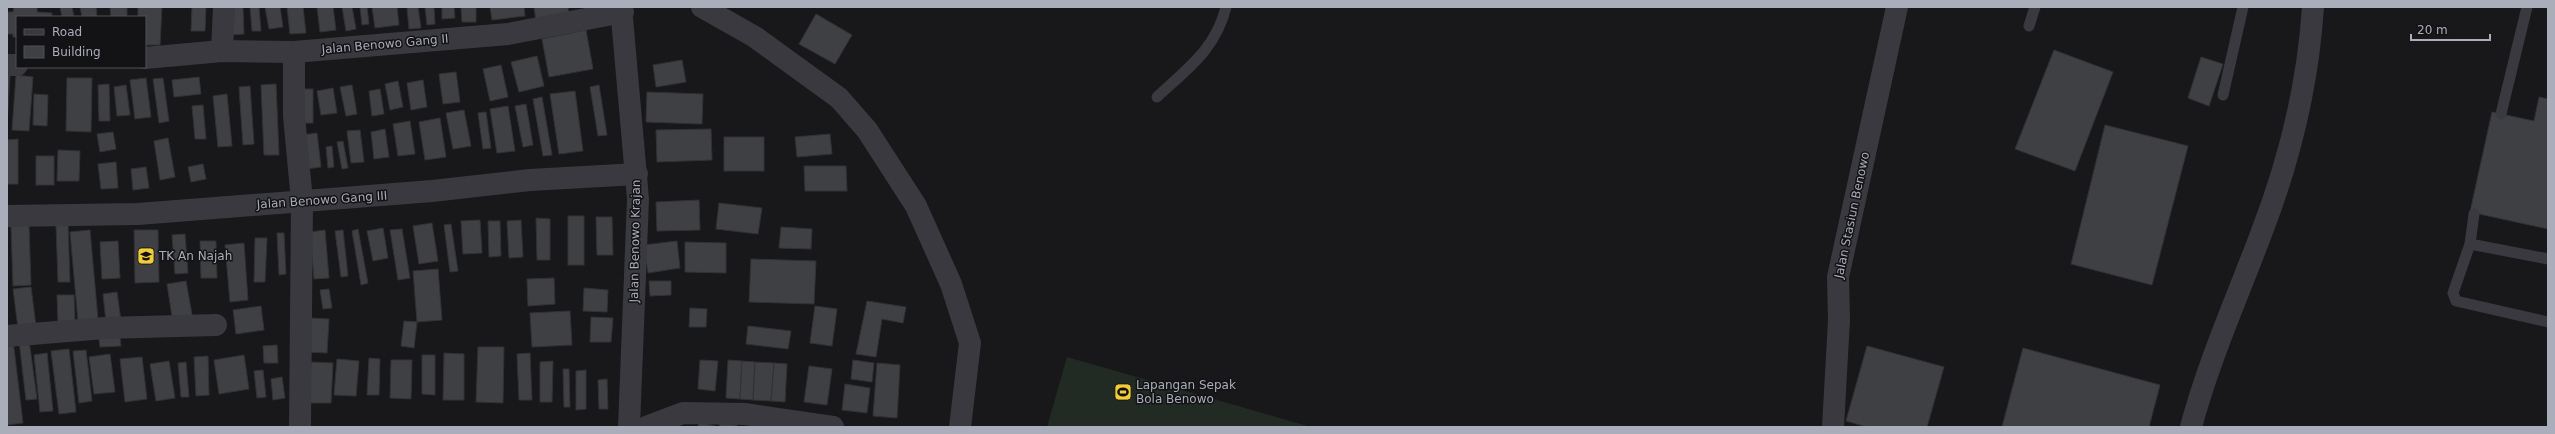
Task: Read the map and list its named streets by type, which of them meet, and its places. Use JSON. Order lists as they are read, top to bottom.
{
  "streets": {
    "street": [
      "Jalan Benowo Gang II",
      "Jalan Benowo Gang III",
      "Jalan Stasiun Benowo",
      "Jalan Benowo Krajan"
    ]
  },
  "crossings": [
    ["Jalan Benowo Gang II", "Jalan Benowo Krajan"],
    ["Jalan Benowo Gang III", "Jalan Benowo Krajan"]
  ],
  "places": {
    "school or university": ["TK An Najah"],
    "sports": ["Lapangan Sepak Bola Benowo"]
  },
  "legend": ["Road", "Building"],
  "scale_bar": "20 m"
}
